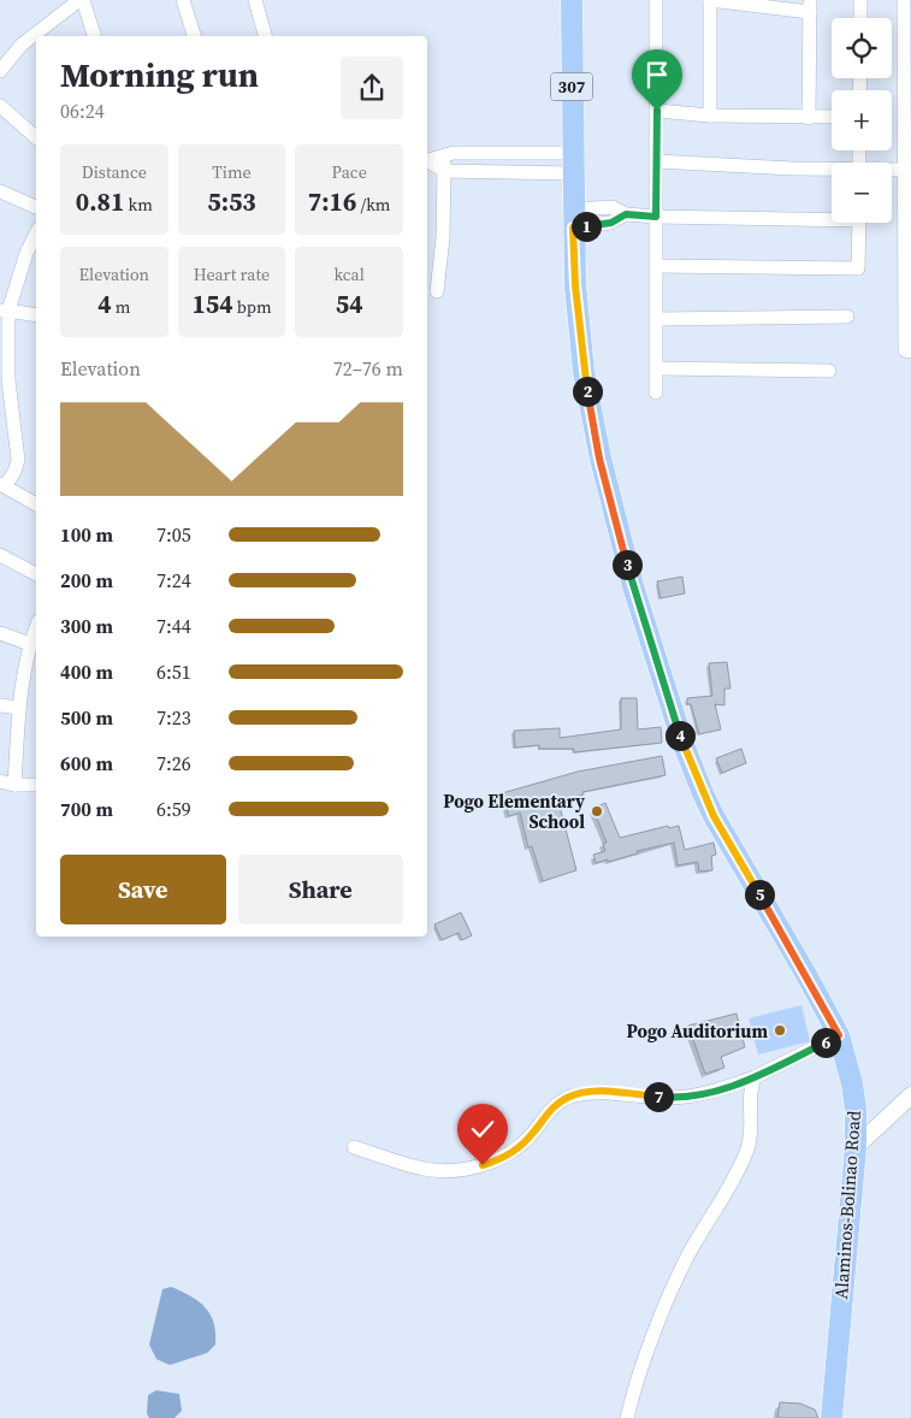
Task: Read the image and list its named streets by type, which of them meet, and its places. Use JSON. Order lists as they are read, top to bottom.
{
  "streets": {
    "main road": ["307", "Alaminos-Bolinao Road"]
  },
  "places": ["Pogo Elementary School", "Pogo Auditorium"],
  "page": {
    "map_buttons": ["+", "−"],
    "heading": ["Morning run", "06:24"],
    "stats": [
      ["Distance", "0.81 km"],
      ["Time", "5:53"],
      ["Pace", "7:16 /km"],
      ["Elevation", "4 m"],
      ["Heart rate", "154 bpm"],
      ["kcal", "54"]
    ],
    "pins": [
      "1",
      "2",
      "3",
      "4",
      "5",
      "6",
      "7"
    ],
    "chart": ["Elevation", "72–76 m"],
    "list": [
      {
        "name": "100 m",
        "note": "7:05"
      },
      {
        "name": "200 m",
        "note": "7:24"
      },
      {
        "name": "300 m",
        "note": "7:44"
      },
      {
        "name": "400 m",
        "note": "6:51"
      },
      {
        "name": "500 m",
        "note": "7:23"
      },
      {
        "name": "600 m",
        "note": "7:26"
      },
      {
        "name": "700 m",
        "note": "6:59"
      }
    ],
    "buttons": ["Save", "Share"]
  }
}
